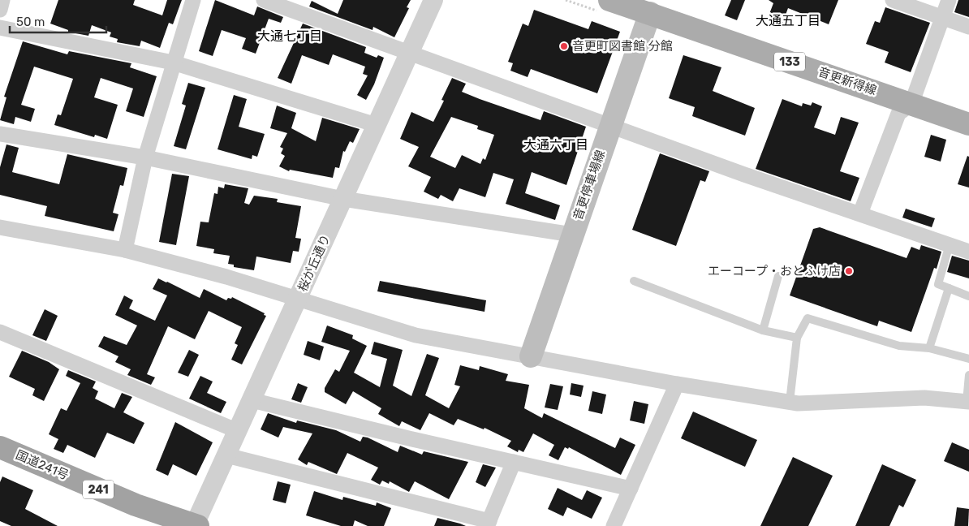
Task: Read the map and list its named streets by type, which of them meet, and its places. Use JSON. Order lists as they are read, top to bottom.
{
  "streets": {
    "highway": ["国道241号", "241"],
    "main road": ["133", "音更新得線", "音更停車場線"],
    "street": ["桜が丘通り"]
  },
  "crossings": [
    ["音更新得線", "音更停車場線"],
    ["桜が丘通り", "国道241号"]
  ],
  "districts": ["大通五丁目", "大通七丁目", "大通六丁目"],
  "places": ["音更町図書館 分館", "エーコープ・おとふけ店"],
  "scale_bar": "50 m"
}
